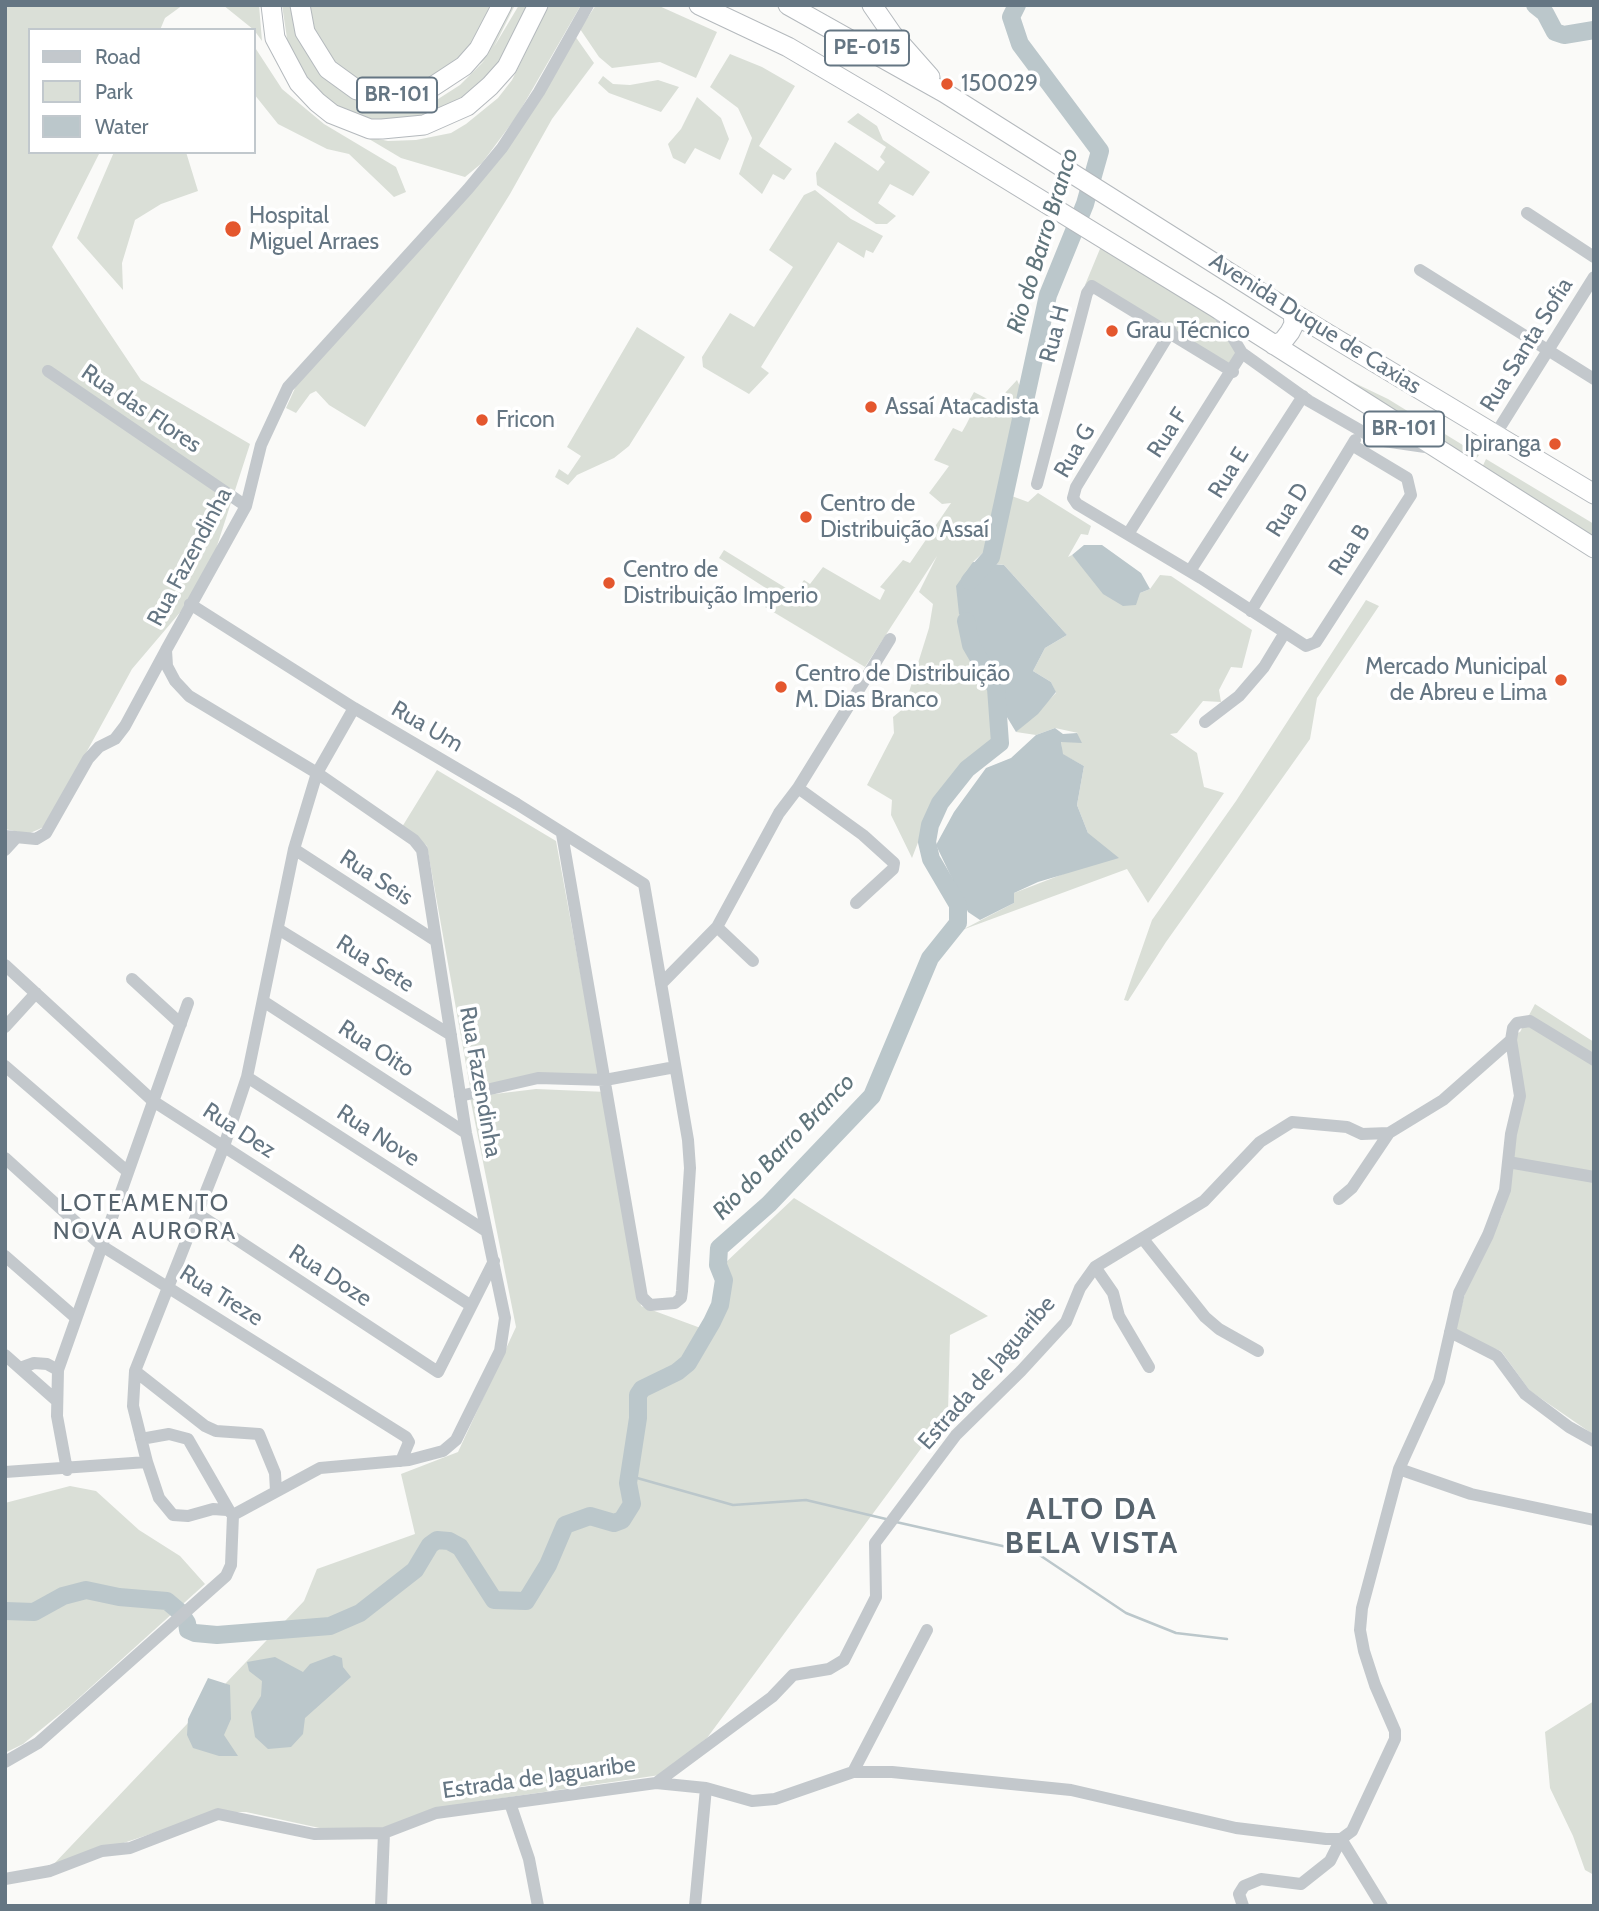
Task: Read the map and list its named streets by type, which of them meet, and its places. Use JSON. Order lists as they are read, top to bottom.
{
  "streets": {
    "highway": ["PE-015", "BR-101", "Avenida Duque de Caxias"],
    "street": [
      "Rua H",
      "Rua Santa Sofia",
      "Rua das Flores",
      "Rua F",
      "Rua G",
      "Rua E",
      "Rua D",
      "Rua B",
      "Rua Fazendinha",
      "Rua Um",
      "Rua Seis",
      "Rua Sete",
      "Rua Oito",
      "Rua Dez",
      "Rua Nove",
      "Rua Doze",
      "Rua Treze",
      "Estrada de Jaguaribe"
    ]
  },
  "crossings": [
    ["PE-015", "BR-101"],
    ["PE-015", "Avenida Duque de Caxias"],
    ["BR-101", "Avenida Duque de Caxias"],
    ["BR-101", "Rua F"],
    ["BR-101", "Rua E"],
    ["BR-101", "Rua D"],
    ["Avenida Duque de Caxias", "Rua Santa Sofia"],
    ["Rua H", "Rua G"],
    ["Rua das Flores", "Rua Fazendinha"],
    ["Rua F", "Rua G"],
    ["Rua G", "Rua E"],
    ["Rua G", "Rua D"],
    ["Rua G", "Rua B"],
    ["Rua D", "Rua B"],
    ["Rua Fazendinha", "Rua Um"],
    ["Rua Fazendinha", "Rua Seis"],
    ["Rua Fazendinha", "Rua Sete"],
    ["Rua Fazendinha", "Rua Oito"],
    ["Rua Fazendinha", "Rua Nove"],
    ["Rua Fazendinha", "Rua Treze"],
    ["Rua Dez", "Rua Doze"]
  ],
  "districts": ["LOTEAMENTO NOVA AURORA", "ALTO DA BELA VISTA"],
  "water": ["Rio do Barro Branco"],
  "places": [
    "150029",
    "Hospital Miguel Arraes",
    "Grau Técnico",
    "Assaí Atacadista",
    "Fricon",
    "Ipiranga",
    "Centro de Distribuição Assaí",
    "Centro de Distribuição Imperio",
    "Mercado Municipal de Abreu e Lima",
    "Centro de Distribuição M. Dias Branco"
  ],
  "legend": ["Road", "Park", "Water"]
}
